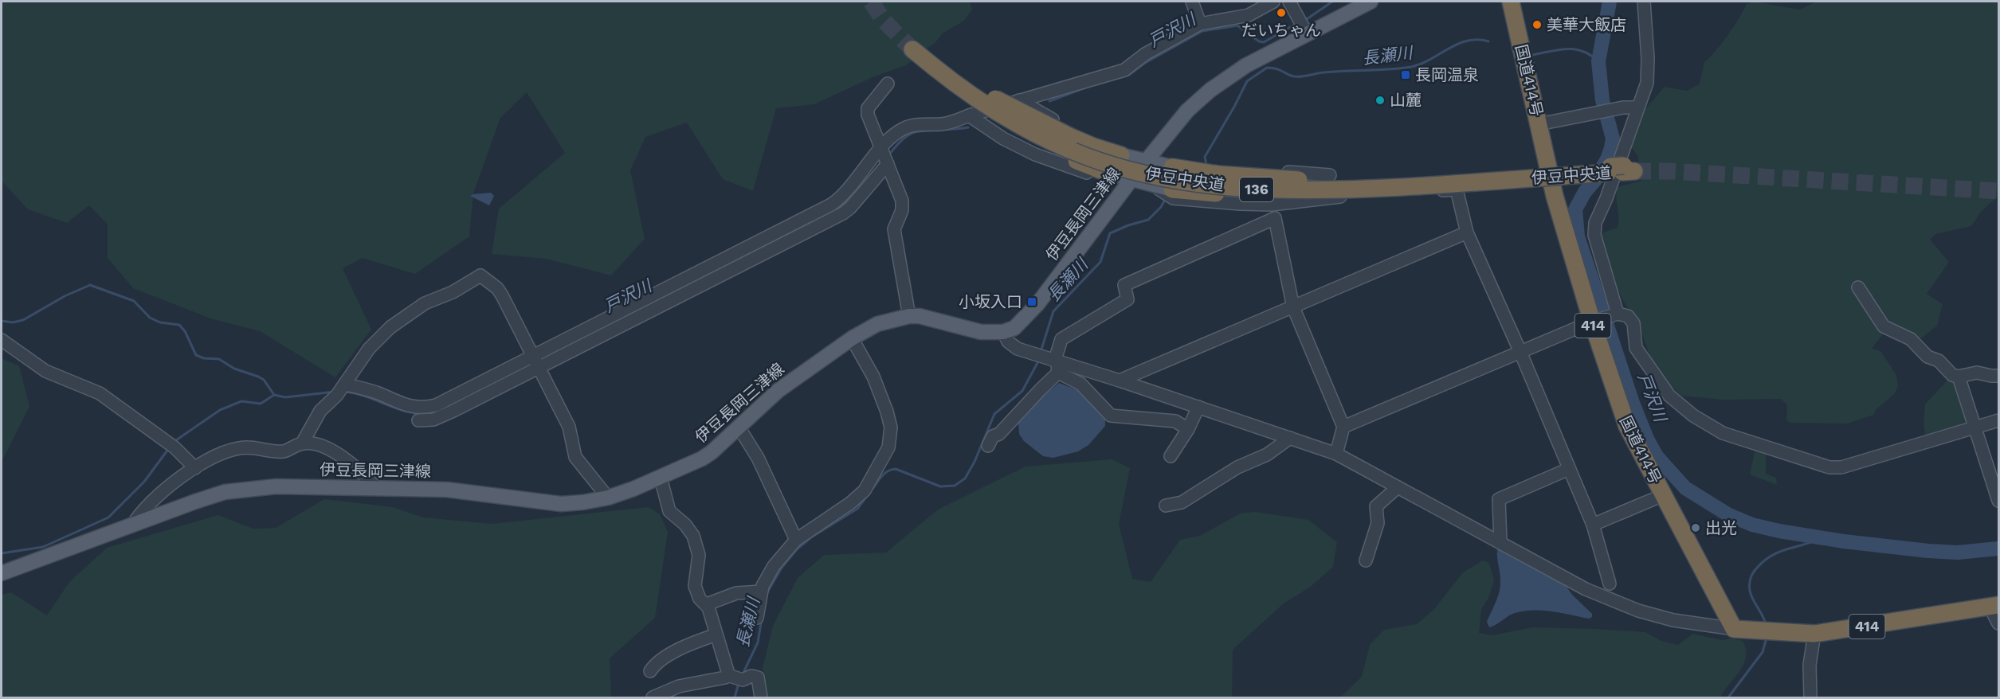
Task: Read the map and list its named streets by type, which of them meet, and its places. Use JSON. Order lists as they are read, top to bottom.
{
  "streets": {
    "highway": [
      "国道414号",
      "伊豆中央道",
      "136",
      "414"
    ],
    "main road": ["伊豆長岡三津線"]
  },
  "crossings": [
    ["国道414号", "414"]
  ],
  "water": ["戸沢川", "長瀬川"],
  "places": {
    "other": [
      "だいちゃん",
      "美華大飯店",
      "山麓",
      "出光"
    ],
    "transit": ["長岡温泉", "小坂入口"]
  }
}
